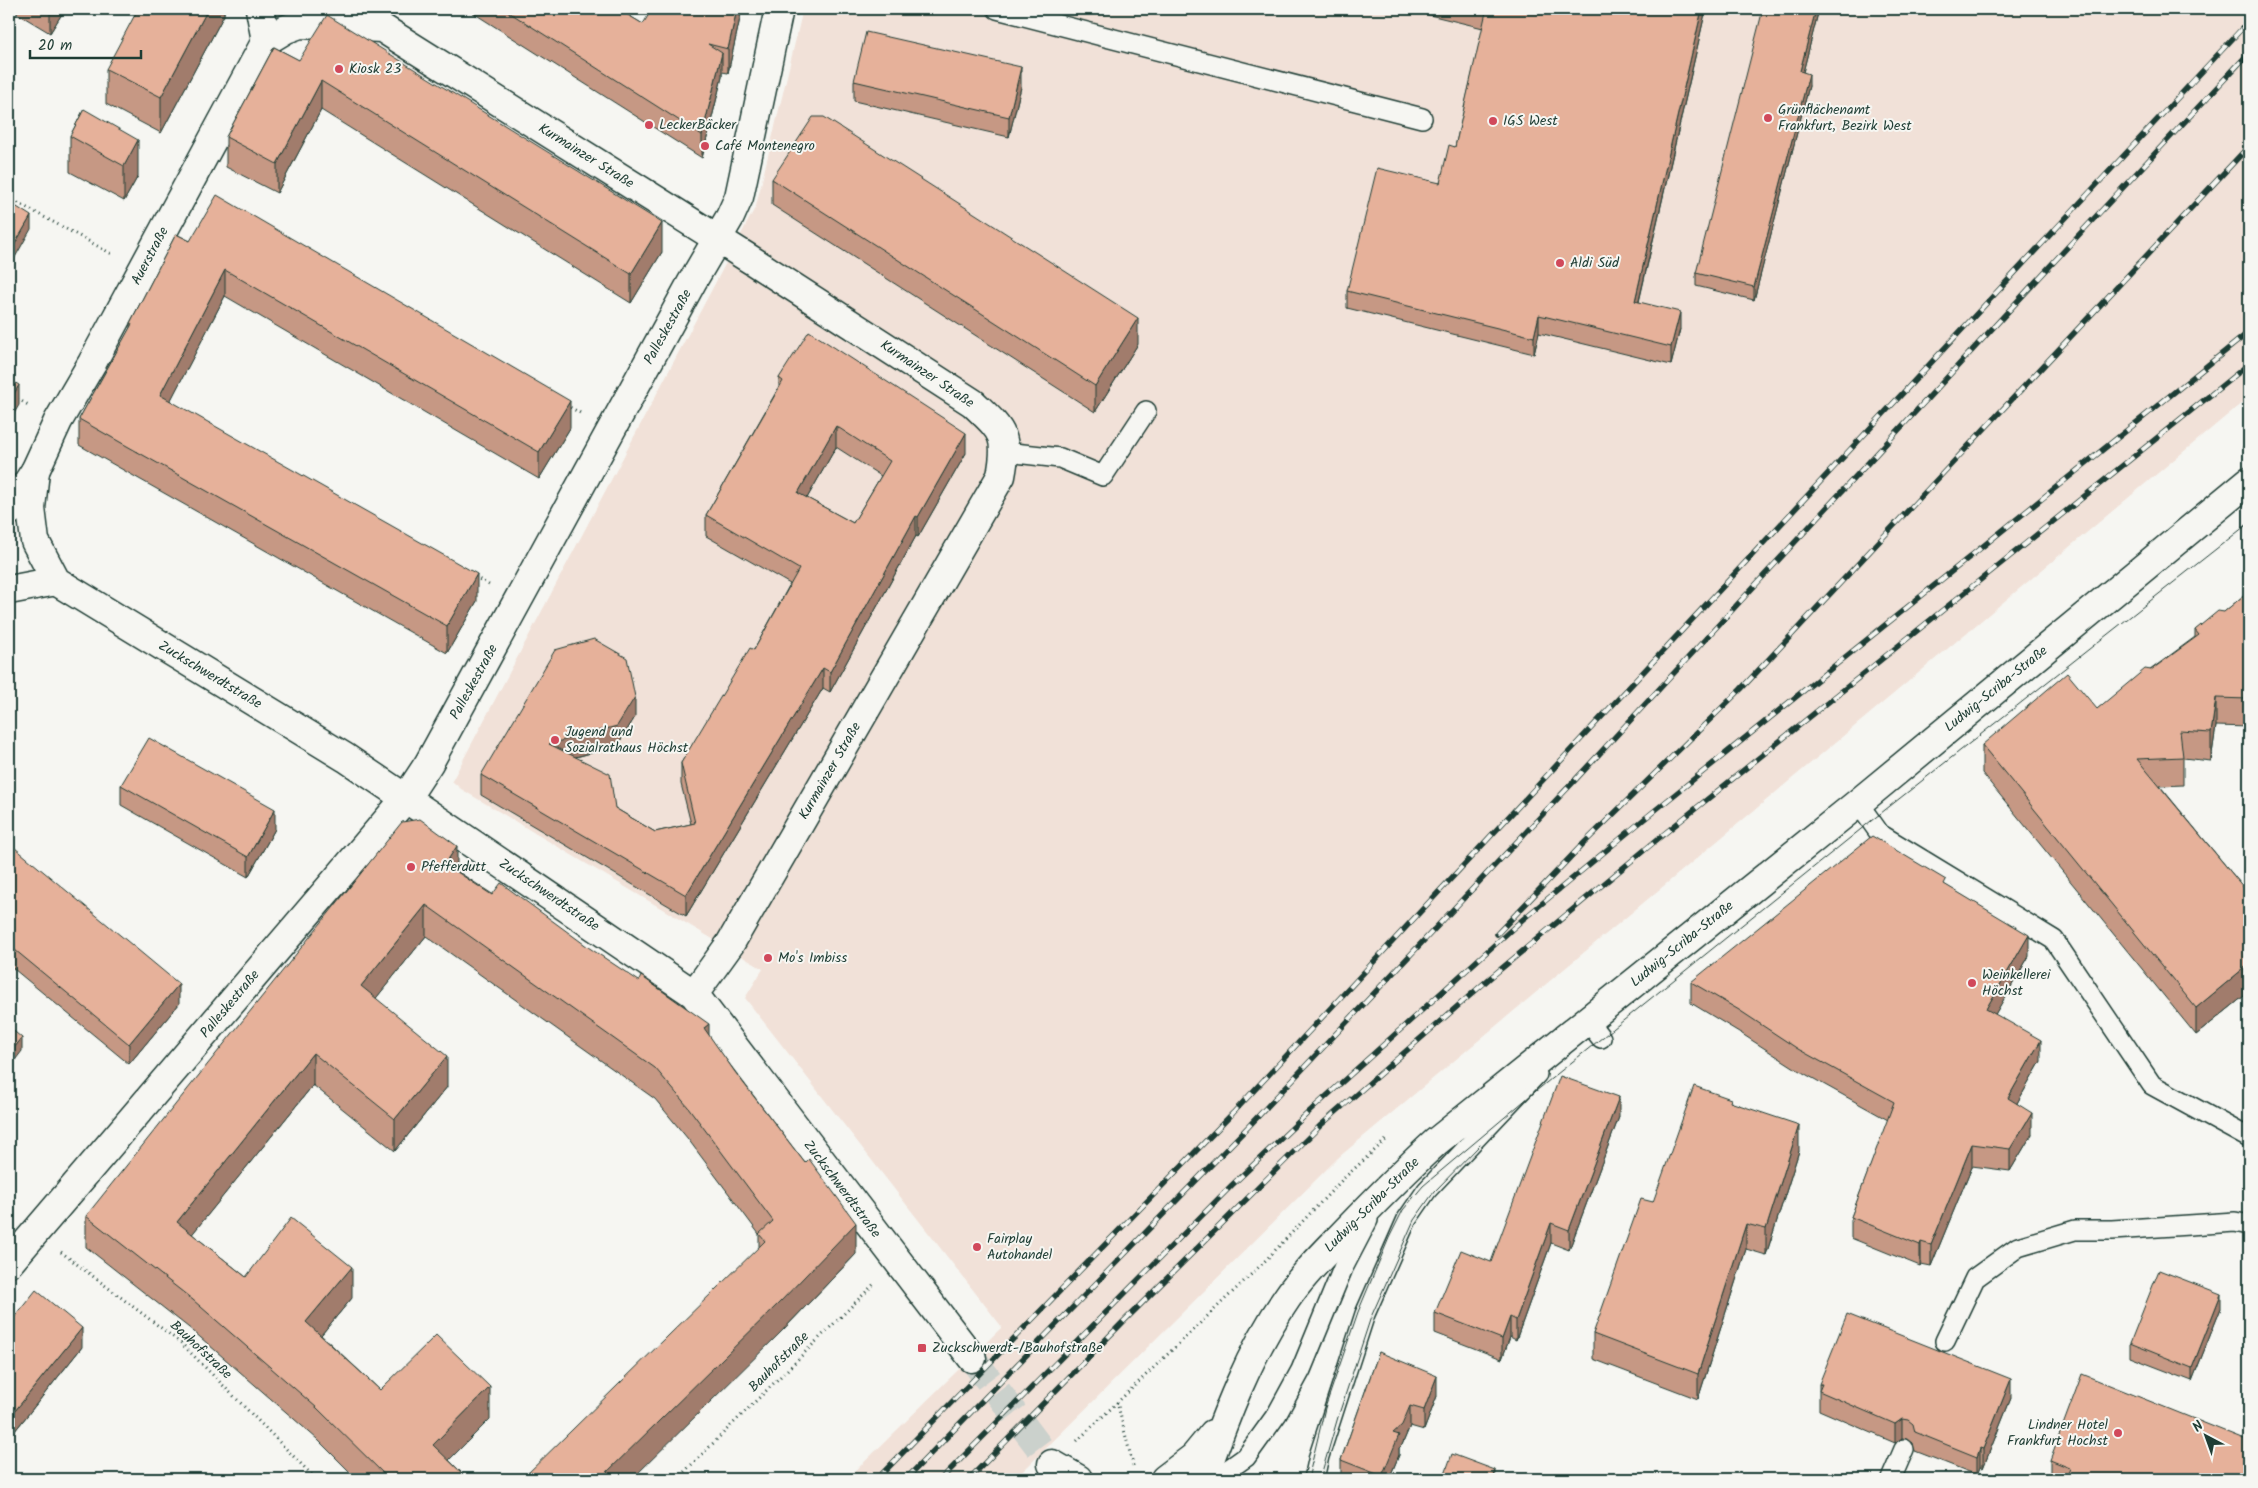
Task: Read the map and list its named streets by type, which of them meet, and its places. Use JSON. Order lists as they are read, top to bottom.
{
  "streets": {
    "main road": [
      "Kurmainzer Straße",
      "Auerstraße",
      "Palleskestraße",
      "Zuckschwerdtstraße",
      "Ludwig-Scriba-Straße"
    ],
    "path": ["Bauhofstraße"]
  },
  "crossings": [
    ["Kurmainzer Straße", "Palleskestraße"],
    ["Kurmainzer Straße", "Zuckschwerdtstraße"],
    ["Auerstraße", "Zuckschwerdtstraße"],
    ["Palleskestraße", "Zuckschwerdtstraße"],
    ["Palleskestraße", "Bauhofstraße"],
    ["Zuckschwerdtstraße", "Bauhofstraße"]
  ],
  "places": {
    "other": [
      "Kiosk 23",
      "Grünflächenamt Frankfurt, Bezirk West",
      "IGS West",
      "LeckerBäcker",
      "Café Montenegro",
      "Aldi Süd",
      "Jugend und Sozialrathaus Höchst",
      "Pfefferdutt",
      "Mo's Imbiss",
      "Weinkellerei Höchst",
      "Fairplay Autohandel",
      "Lindner Hotel Frankfurt Hochst"
    ],
    "transit": ["Zuckschwerdt-/Bauhofstraße"]
  },
  "scale_bar": "20 m",
  "north": "top left"
}
